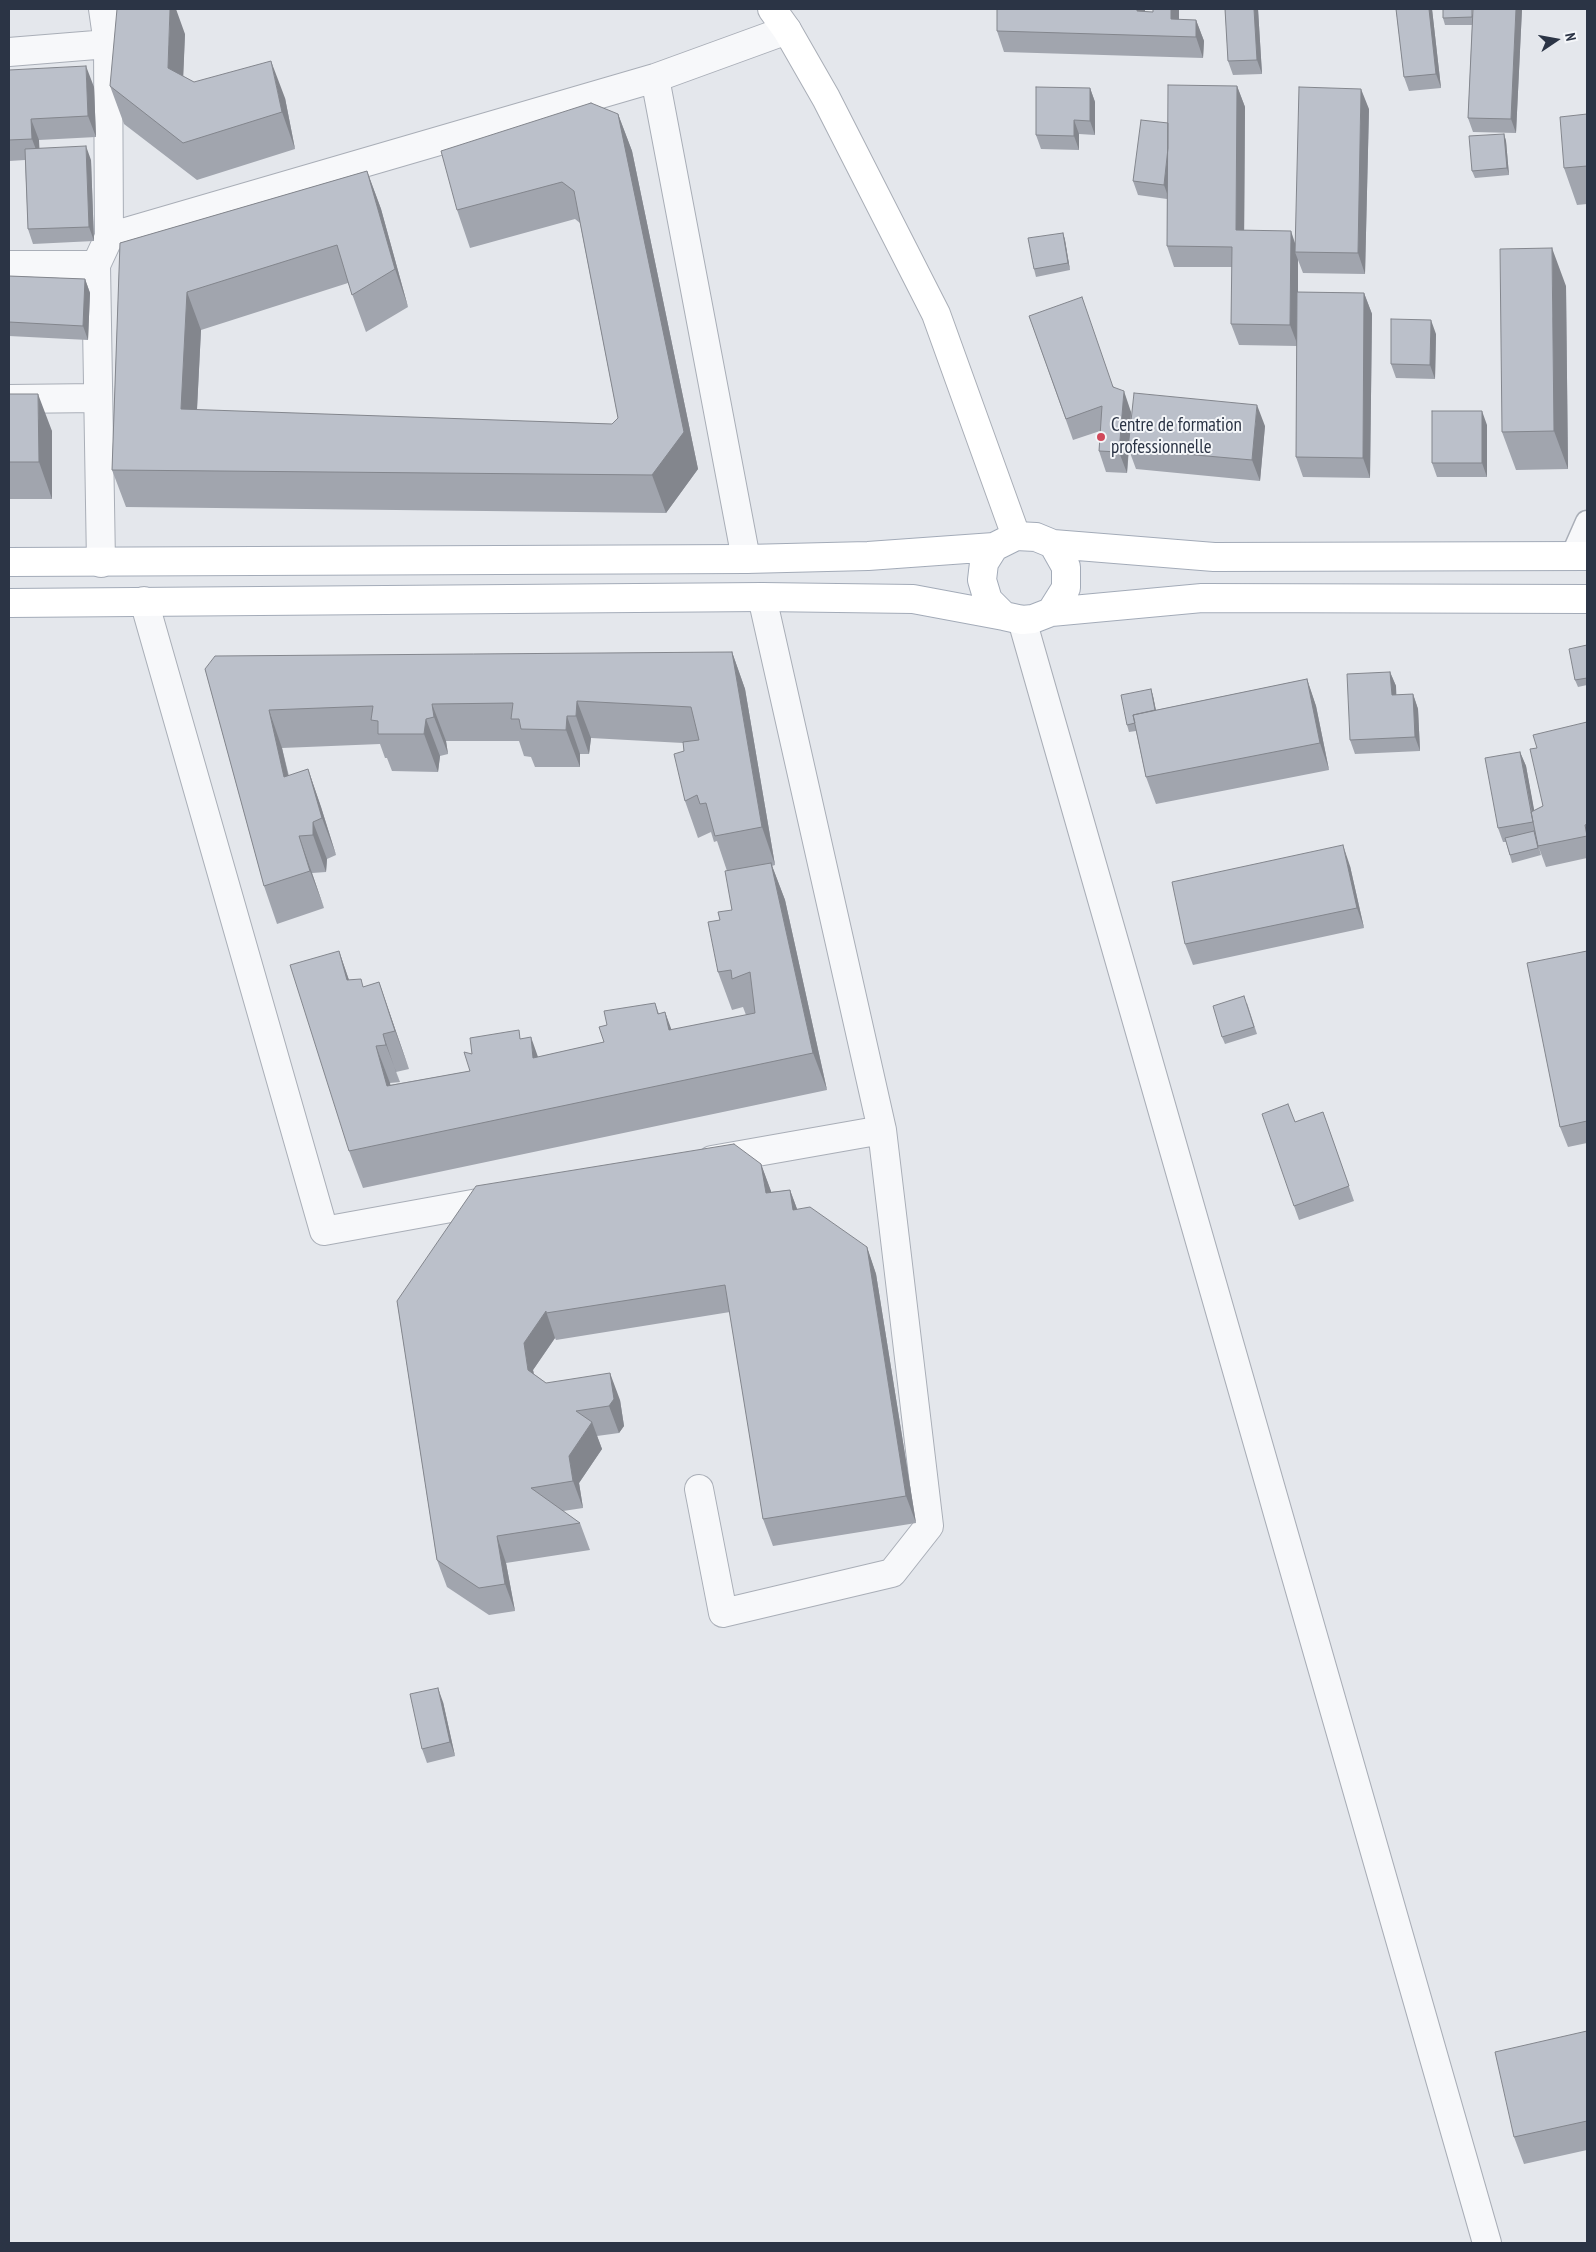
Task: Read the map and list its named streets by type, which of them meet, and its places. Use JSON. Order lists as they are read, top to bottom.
{
  "places": ["Centre de formation professionnelle"],
  "north": "right"
}
